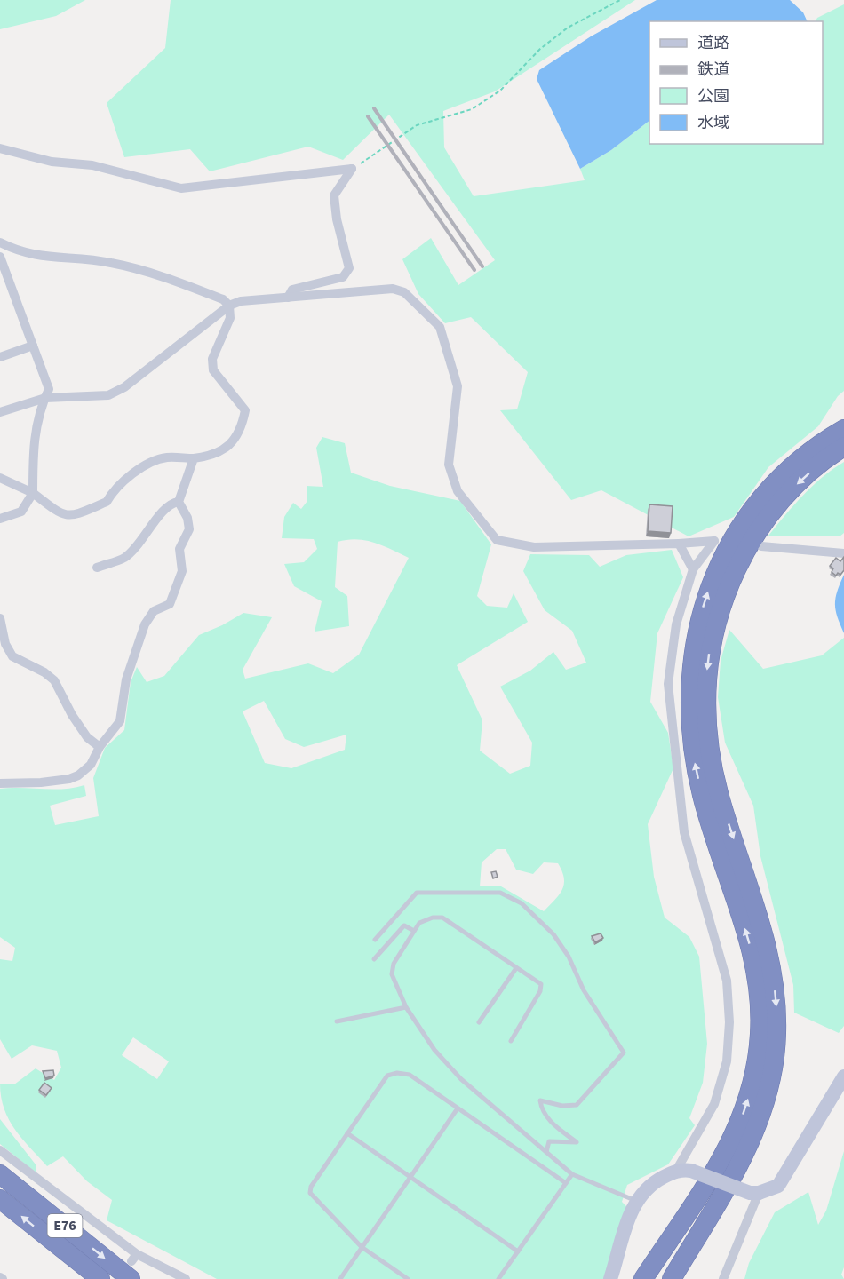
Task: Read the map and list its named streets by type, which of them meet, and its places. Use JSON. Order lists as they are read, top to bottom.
{
  "streets": {
    "highway": ["E76"]
  },
  "legend": [
    "道路",
    "鉄道",
    "公園",
    "水域"
  ]
}
